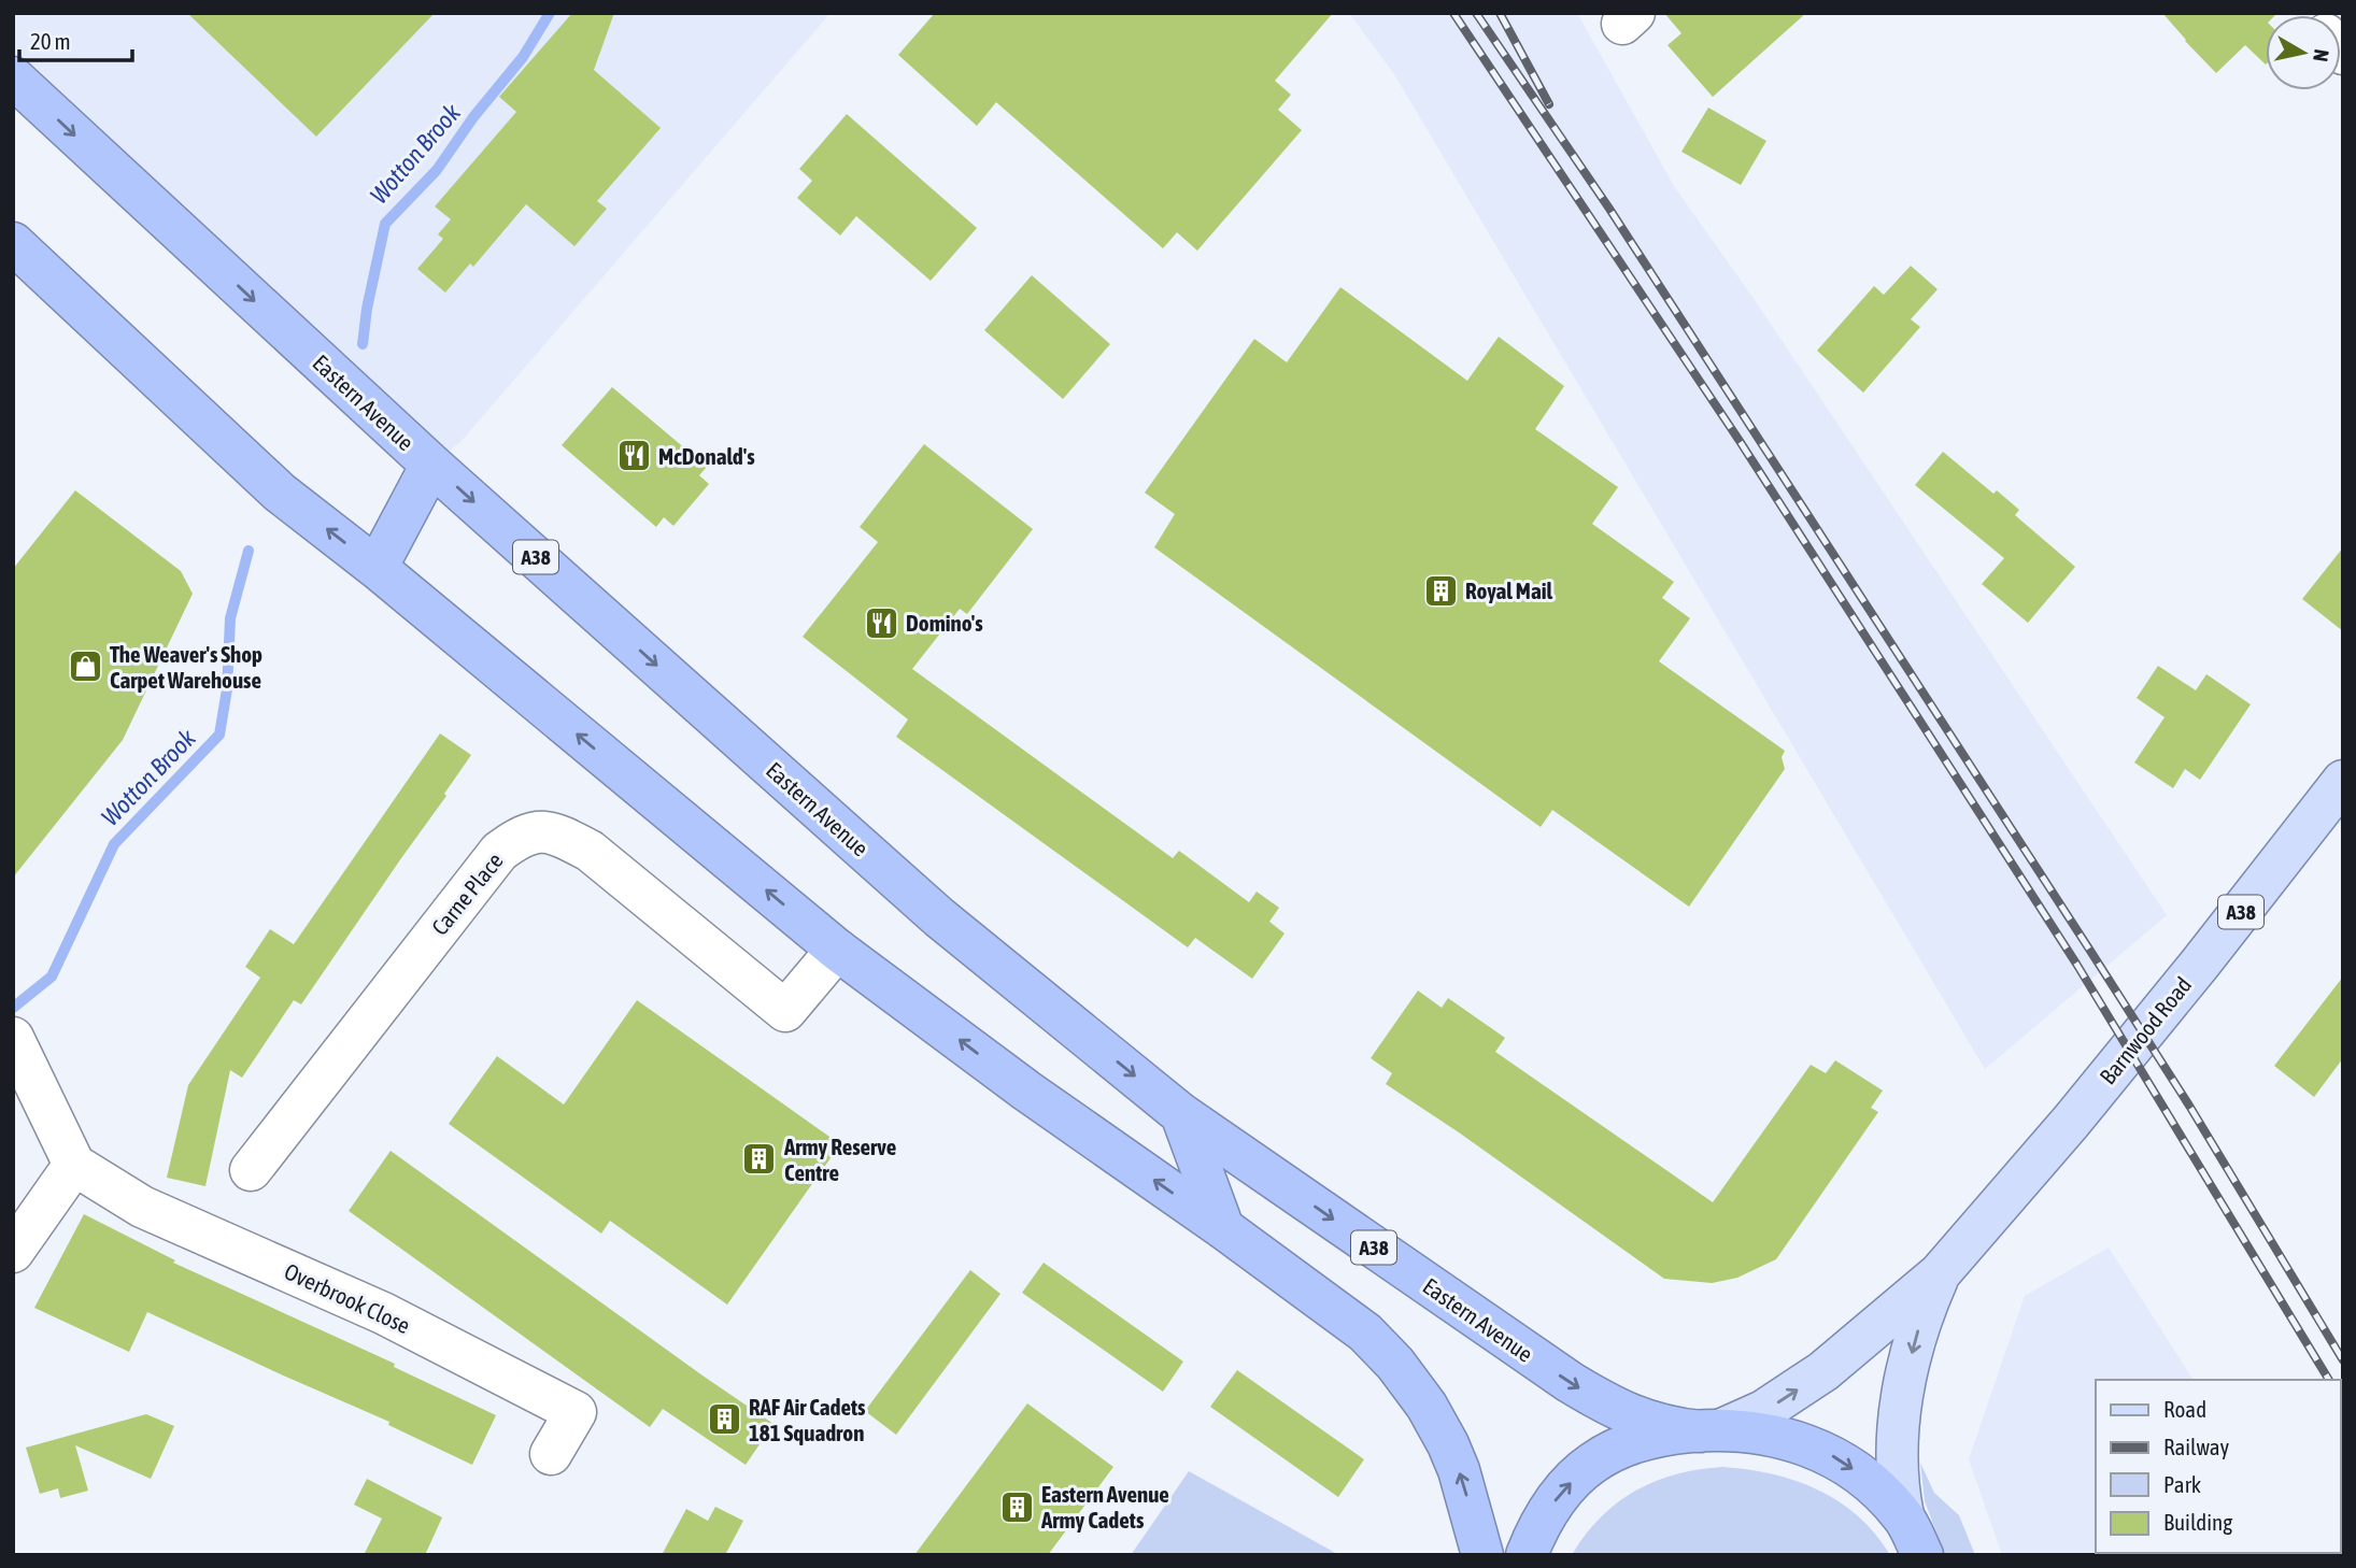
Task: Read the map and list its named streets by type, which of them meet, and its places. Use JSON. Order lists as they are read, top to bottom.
{
  "streets": {
    "highway": ["Eastern Avenue", "A38"],
    "main road": ["Barnwood Road"],
    "street": ["Carne Place", "Overbrook Close"]
  },
  "crossings": [
    ["Eastern Avenue", "A38"],
    ["Eastern Avenue", "Barnwood Road"],
    ["A38", "Barnwood Road"]
  ],
  "water": ["Wotton Brook"],
  "places": {
    "restaurant": ["McDonald's", "Domino's"],
    "building": [
      "Royal Mail",
      "Army Reserve Centre",
      "RAF Air Cadets 181 Squadron",
      "Eastern Avenue Army Cadets"
    ],
    "shop": ["The Weaver's Shop Carpet Warehouse"]
  },
  "legend": [
    "Road",
    "Railway",
    "Park",
    "Building"
  ],
  "scale_bar": "20 m",
  "north": "right"
}
